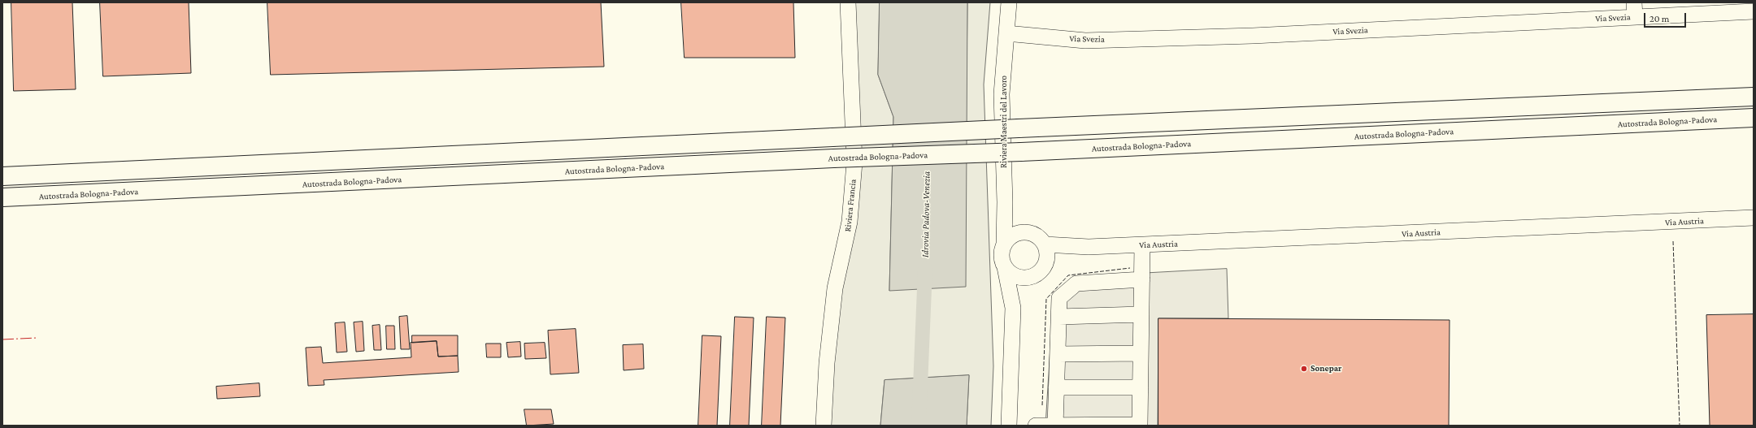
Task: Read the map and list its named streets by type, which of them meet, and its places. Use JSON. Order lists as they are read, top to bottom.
{
  "streets": {
    "highway": ["Autostrada Bologna-Padova"],
    "street": [
      "Via Svezia",
      "Riviera Maestri del Lavoro",
      "Riviera Francia",
      "Via Austria"
    ]
  },
  "crossings": [
    ["Via Svezia", "Riviera Maestri del Lavoro"],
    ["Riviera Maestri del Lavoro", "Via Austria"]
  ],
  "water": ["Idrovia Padova-Venezia"],
  "places": ["Sonepar"],
  "scale_bar": "20 m"
}
